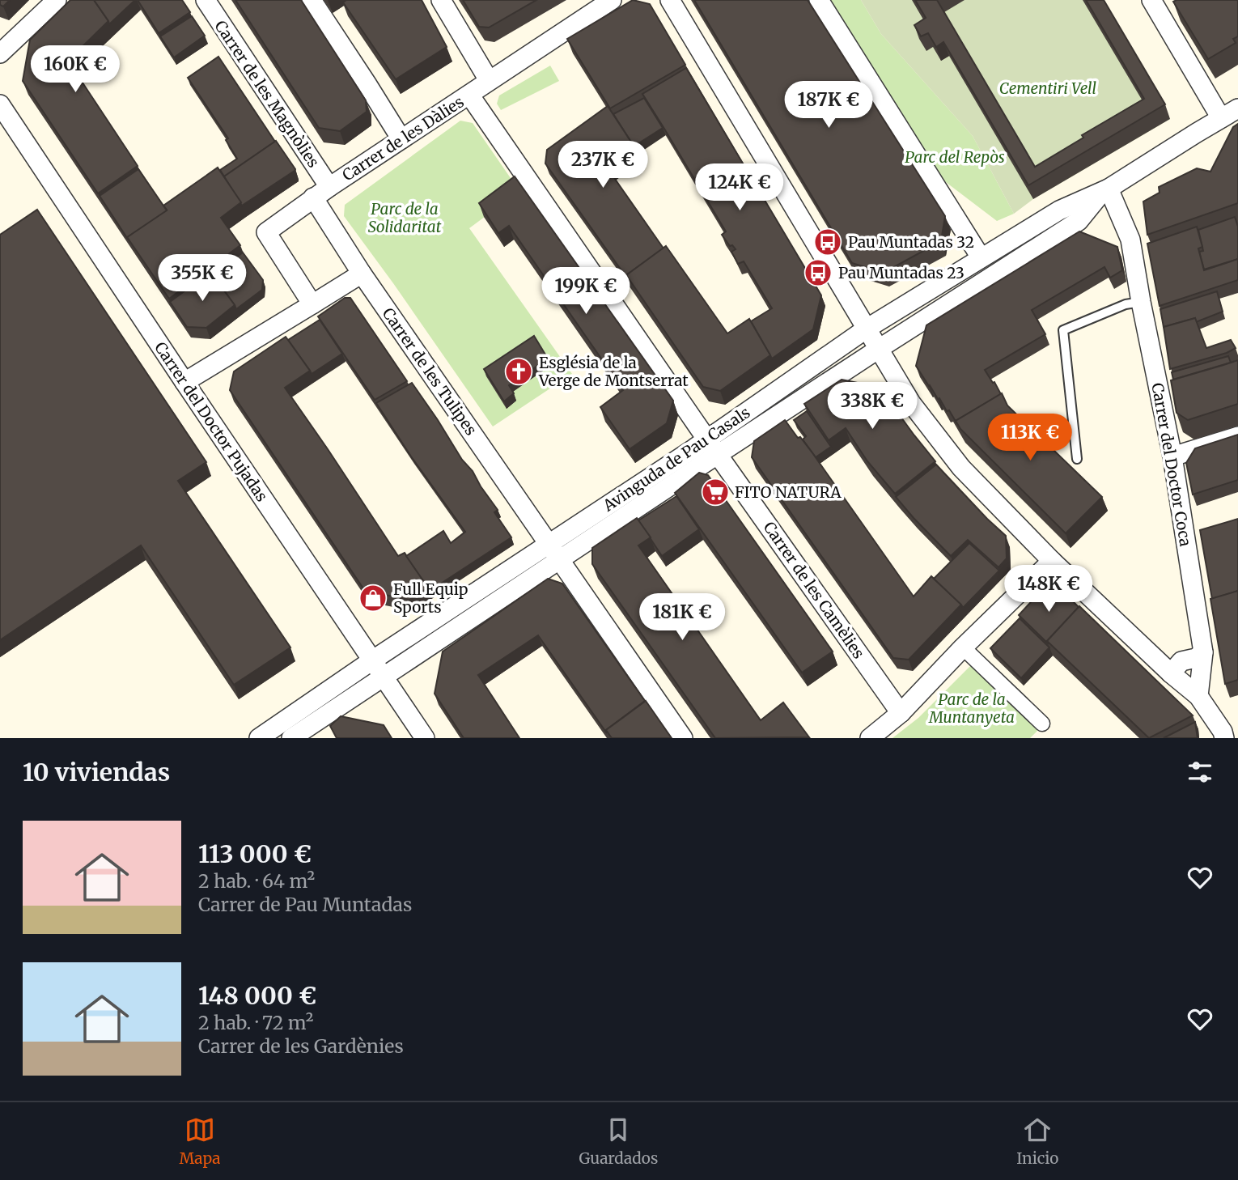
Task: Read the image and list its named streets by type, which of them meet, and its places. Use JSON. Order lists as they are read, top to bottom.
{
  "streets": {
    "street": [
      "Carrer de les Magnòlies",
      "Carrer de les Dàlies",
      "Carrer de les Tulipes",
      "Carrer del Doctor Pujadas",
      "Avinguda de Pau Casals",
      "Carrer del Doctor Coca",
      "Carrer de les Camèlies"
    ]
  },
  "crossings": [
    ["Carrer de les Magnòlies", "Carrer de les Dàlies"],
    ["Carrer de les Dàlies", "Carrer de les Tulipes"],
    ["Carrer de les Dàlies", "Carrer de les Camèlies"],
    ["Carrer de les Tulipes", "Avinguda de Pau Casals"],
    ["Carrer del Doctor Pujadas", "Avinguda de Pau Casals"],
    ["Avinguda de Pau Casals", "Carrer del Doctor Coca"],
    ["Avinguda de Pau Casals", "Carrer de les Camèlies"]
  ],
  "parks": [
    "Cementiri Vell",
    "Parc del Repòs",
    "Parc de la Solidaritat",
    "Parc de la Muntanyeta"
  ],
  "places": {
    "bus stop": ["Pau Muntadas 32", "Pau Muntadas 23"],
    "church": ["Església de la Verge de Montserrat"],
    "supermarket": ["FITO NATURA"],
    "shop": ["Full Equip Sports"]
  },
  "page": {
    "price": [
      "160K €",
      "187K €",
      "237K €",
      "124K €",
      "355K €",
      "199K €",
      "338K €",
      "113K €",
      "148K €",
      "181K €"
    ],
    "heading": "10 viviendas",
    "list": [
      {
        "name": "113 000 €",
        "note": "2 hab. · 64 m² · Carrer de Pau Muntadas"
      },
      {
        "name": "148 000 €",
        "note": "2 hab. · 72 m² · Carrer de les Gardènies"
      }
    ],
    "tabs": ["Mapa", "Guardados", "Inicio"]
  }
}
